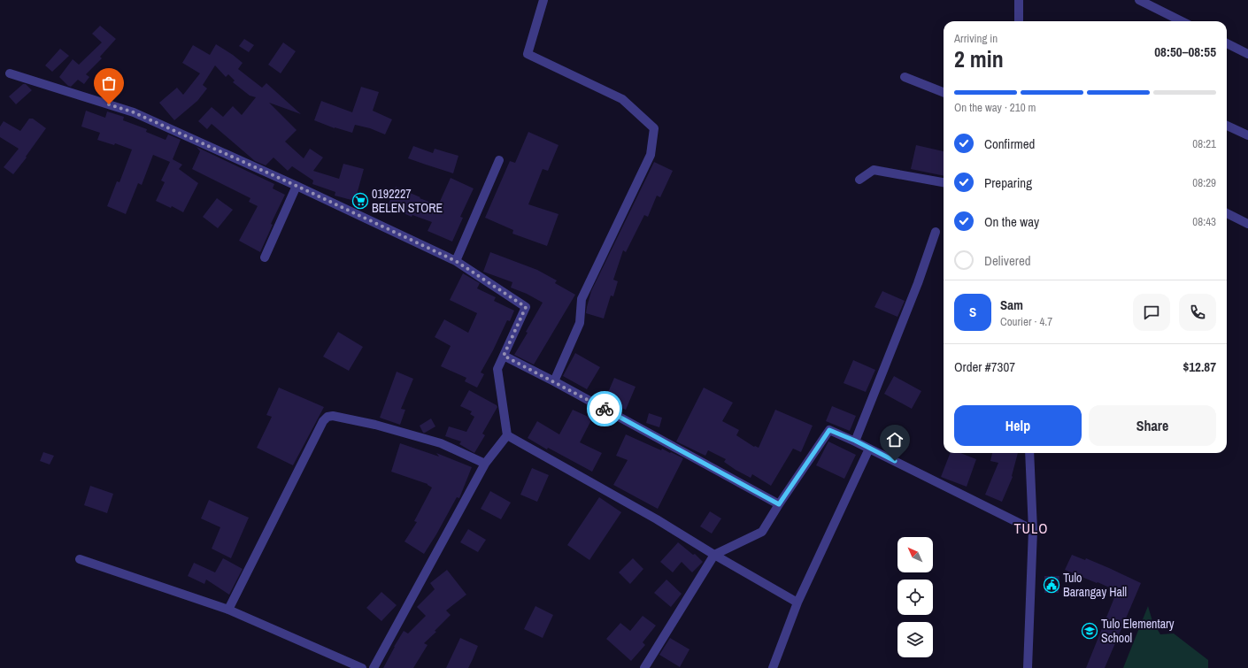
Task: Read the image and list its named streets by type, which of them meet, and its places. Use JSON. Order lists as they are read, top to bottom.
{
  "districts": ["TULO"],
  "places": {
    "supermarket": ["0192227 BELEN STORE"],
    "public building": ["Tulo Barangay Hall"],
    "school or university": ["Tulo Elementary School"]
  },
  "north": "top left",
  "page": {
    "heading": ["2 min", "Arriving in", "08:50–08:55"],
    "panel": [
      "Sam",
      "Courier · 4.7",
      "Order #7307",
      "$12.87"
    ],
    "bar": "On the way · 210 m",
    "list": [
      ["Confirmed", "08:21"],
      ["Preparing", "08:29"],
      ["On the way", "08:43"],
      "Delivered"
    ],
    "round": "S",
    "buttons": ["Help", "Share"]
  }
}
